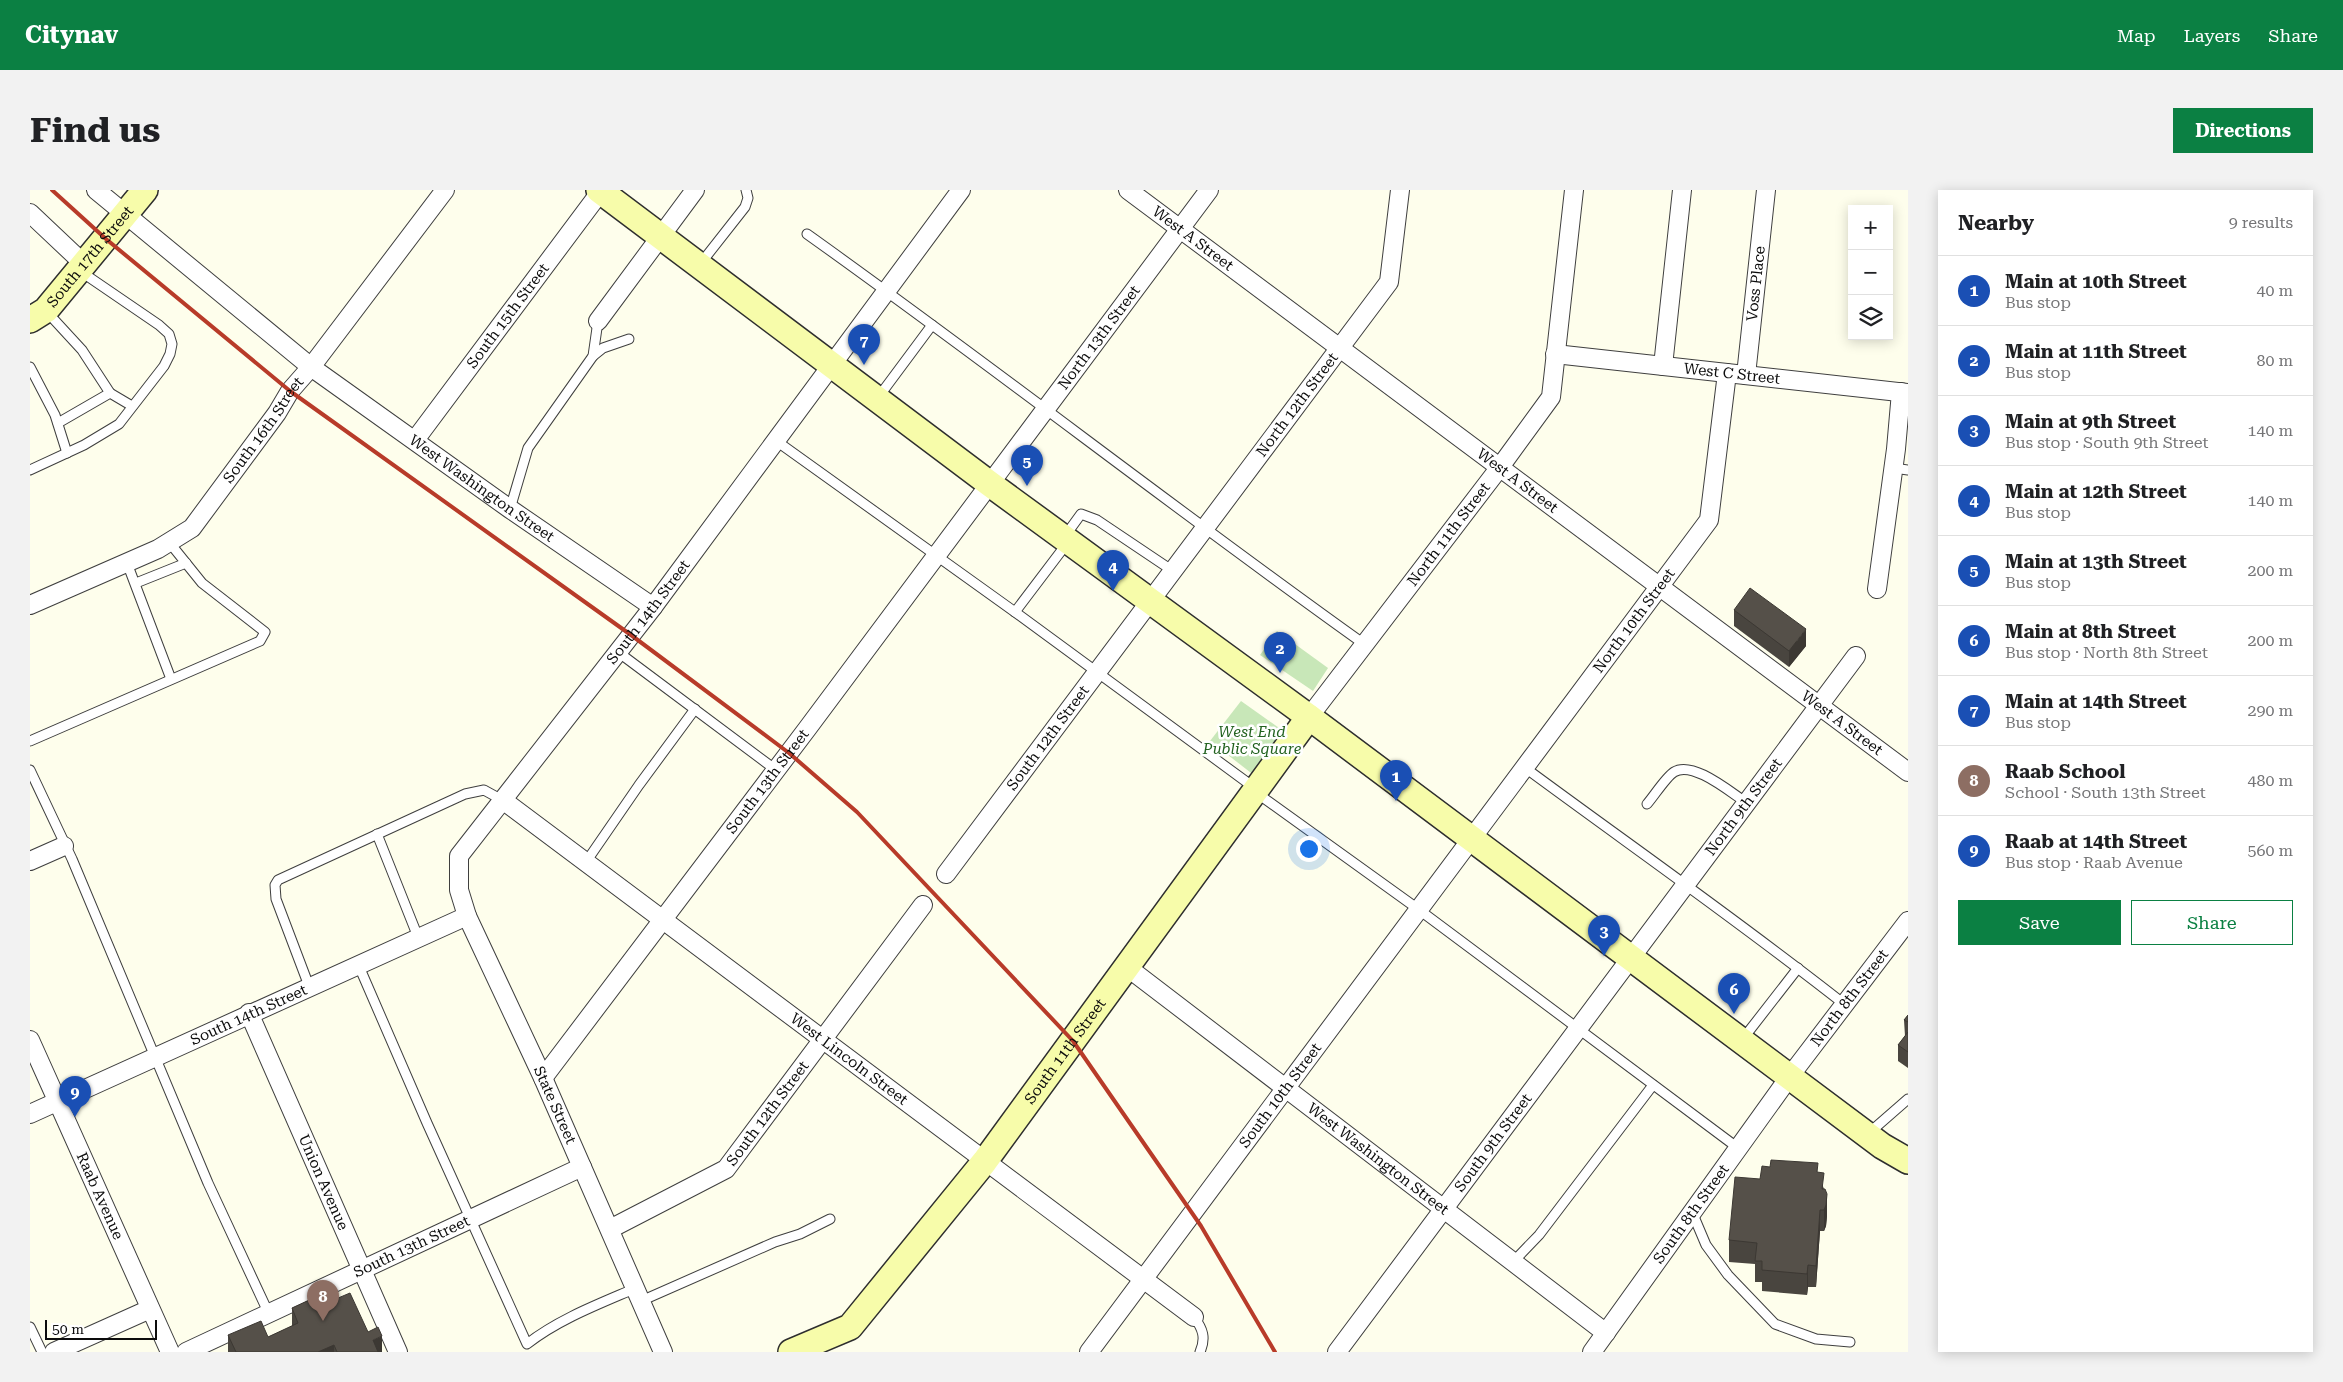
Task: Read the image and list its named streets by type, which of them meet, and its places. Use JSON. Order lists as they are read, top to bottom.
{
  "streets": {
    "main road": ["South 17th Street", "South 11th Street"],
    "street": [
      "West A Street",
      "Voss Place",
      "South 15th Street",
      "North 13th Street",
      "West C Street",
      "North 12th Street",
      "South 16th Street",
      "West Washington Street",
      "North 11th Street",
      "South 14th Street",
      "North 10th Street",
      "South 12th Street",
      "South 13th Street",
      "North 9th Street",
      "North 8th Street",
      "West Lincoln Street",
      "South 10th Street",
      "State Street",
      "South 9th Street",
      "Union Avenue",
      "Raab Avenue",
      "South 8th Street"
    ]
  },
  "crossings": [
    ["West A Street", "North 13th Street"],
    ["West A Street", "North 12th Street"],
    ["West A Street", "North 11th Street"],
    ["West A Street", "North 10th Street"],
    ["West A Street", "North 9th Street"],
    ["South 17th Street", "West Washington Street"],
    ["Voss Place", "West C Street"],
    ["South 15th Street", "West Washington Street"],
    ["North 13th Street", "South 13th Street"],
    ["West C Street", "North 11th Street"],
    ["West C Street", "North 10th Street"],
    ["North 12th Street", "South 12th Street"],
    ["South 16th Street", "West Washington Street"],
    ["West Washington Street", "South 14th Street"],
    ["West Washington Street", "South 11th Street"],
    ["West Washington Street", "South 10th Street"],
    ["West Washington Street", "South 9th Street"],
    ["West Washington Street", "South 8th Street"],
    ["North 11th Street", "South 11th Street"],
    ["South 14th Street", "West Lincoln Street"],
    ["South 14th Street", "State Street"],
    ["South 14th Street", "Union Avenue"],
    ["South 14th Street", "Raab Avenue"],
    ["North 10th Street", "South 10th Street"],
    ["South 12th Street", "West Lincoln Street"],
    ["South 12th Street", "State Street"],
    ["South 13th Street", "West Lincoln Street"],
    ["South 13th Street", "State Street"],
    ["South 13th Street", "Union Avenue"],
    ["North 9th Street", "South 9th Street"],
    ["North 8th Street", "South 8th Street"],
    ["South 11th Street", "West Lincoln Street"],
    ["West Lincoln Street", "South 10th Street"]
  ],
  "parks": ["West End Public Square"],
  "scale_bar": "50 m",
  "page": {
    "header": "Citynav",
    "nav": ["Map", "Layers", "Share"],
    "buttons": [
      "Directions",
      ["Save", "Share"]
    ],
    "title": "Find us",
    "heading": ["Nearby", "9 results"],
    "map_buttons": ["+", "−"],
    "list": [
      {
        "mark": "1",
        "name": "Main at 10th Street",
        "note": "Bus stop",
        "value": "40 m"
      },
      {
        "mark": "2",
        "name": "Main at 11th Street",
        "note": "Bus stop",
        "value": "80 m"
      },
      {
        "mark": "3",
        "name": "Main at 9th Street",
        "note": "Bus stop · South 9th Street",
        "value": "140 m"
      },
      {
        "mark": "4",
        "name": "Main at 12th Street",
        "note": "Bus stop",
        "value": "140 m"
      },
      {
        "mark": "5",
        "name": "Main at 13th Street",
        "note": "Bus stop",
        "value": "200 m"
      },
      {
        "mark": "6",
        "name": "Main at 8th Street",
        "note": "Bus stop · North 8th Street",
        "value": "200 m"
      },
      {
        "mark": "7",
        "name": "Main at 14th Street",
        "note": "Bus stop",
        "value": "290 m"
      },
      {
        "mark": "8",
        "name": "Raab School",
        "note": "School · South 13th Street",
        "value": "480 m"
      },
      {
        "mark": "9",
        "name": "Raab at 14th Street",
        "note": "Bus stop · Raab Avenue",
        "value": "560 m"
      }
    ],
    "pins": [
      "7",
      "5",
      "4",
      "2",
      "1",
      "3",
      "6",
      "9",
      "8"
    ],
    "scale": "50 m"
  }
}
